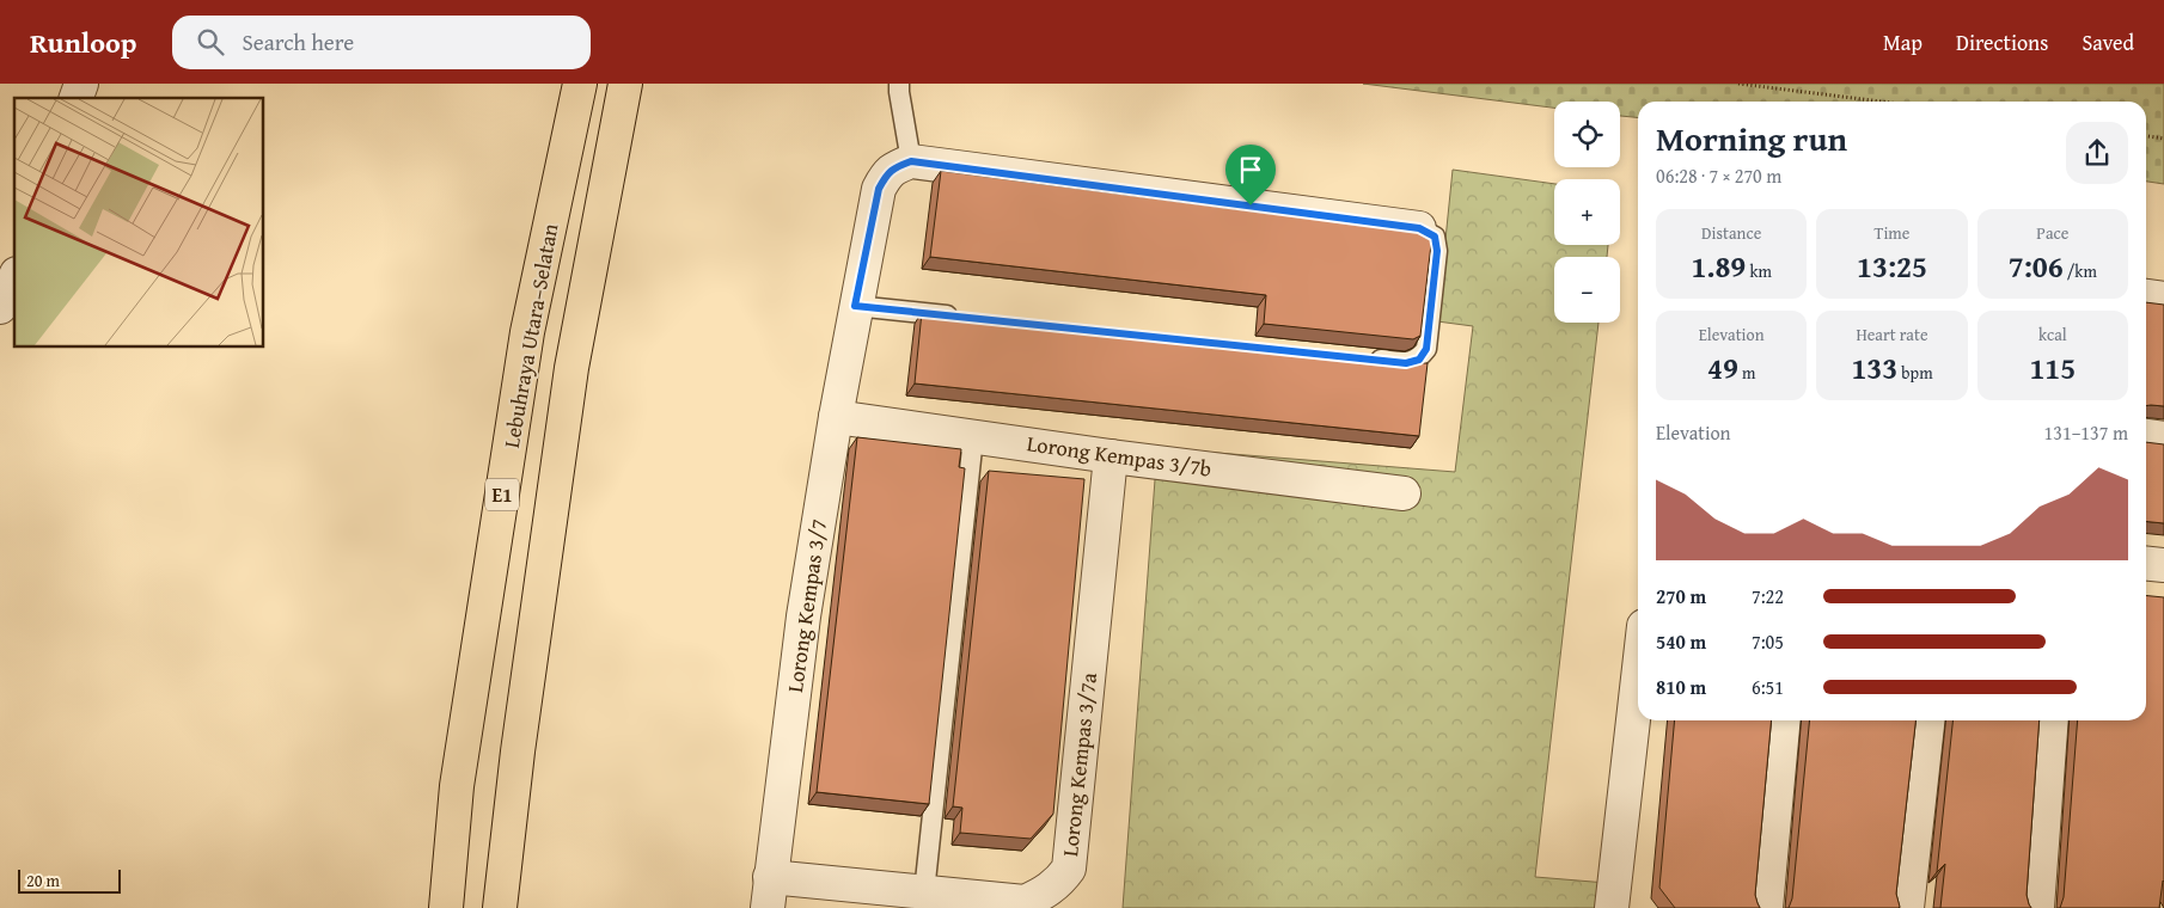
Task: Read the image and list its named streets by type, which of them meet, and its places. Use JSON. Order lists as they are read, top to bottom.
{
  "streets": {
    "highway": ["Lebuhraya Utara–Selatan", "E1"],
    "street": ["Lorong Kempas 3/7b", "Lorong Kempas 3/7", "Lorong Kempas 3/7a"]
  },
  "crossings": [
    ["Lorong Kempas 3/7b", "Lorong Kempas 3/7"],
    ["Lorong Kempas 3/7b", "Lorong Kempas 3/7a"],
    ["Lorong Kempas 3/7", "Lorong Kempas 3/7a"]
  ],
  "scale_bar": "20 m",
  "page": {
    "header": "Runloop",
    "search": "Search here",
    "nav": ["Map", "Directions", "Saved"],
    "map_buttons": ["+", "−"],
    "heading": ["Morning run", "06:28 · 7 × 270 m"],
    "stats": [
      ["Distance", "1.89 km"],
      ["Time", "13:25"],
      ["Pace", "7:06 /km"],
      ["Elevation", "49 m"],
      ["Heart rate", "133 bpm"],
      ["kcal", "115"]
    ],
    "chart": ["Elevation", "131–137 m"],
    "list": [
      {
        "name": "270 m",
        "note": "7:22"
      },
      {
        "name": "540 m",
        "note": "7:05"
      },
      {
        "name": "810 m",
        "note": "6:51"
      }
    ],
    "scale": "20 m"
  }
}
